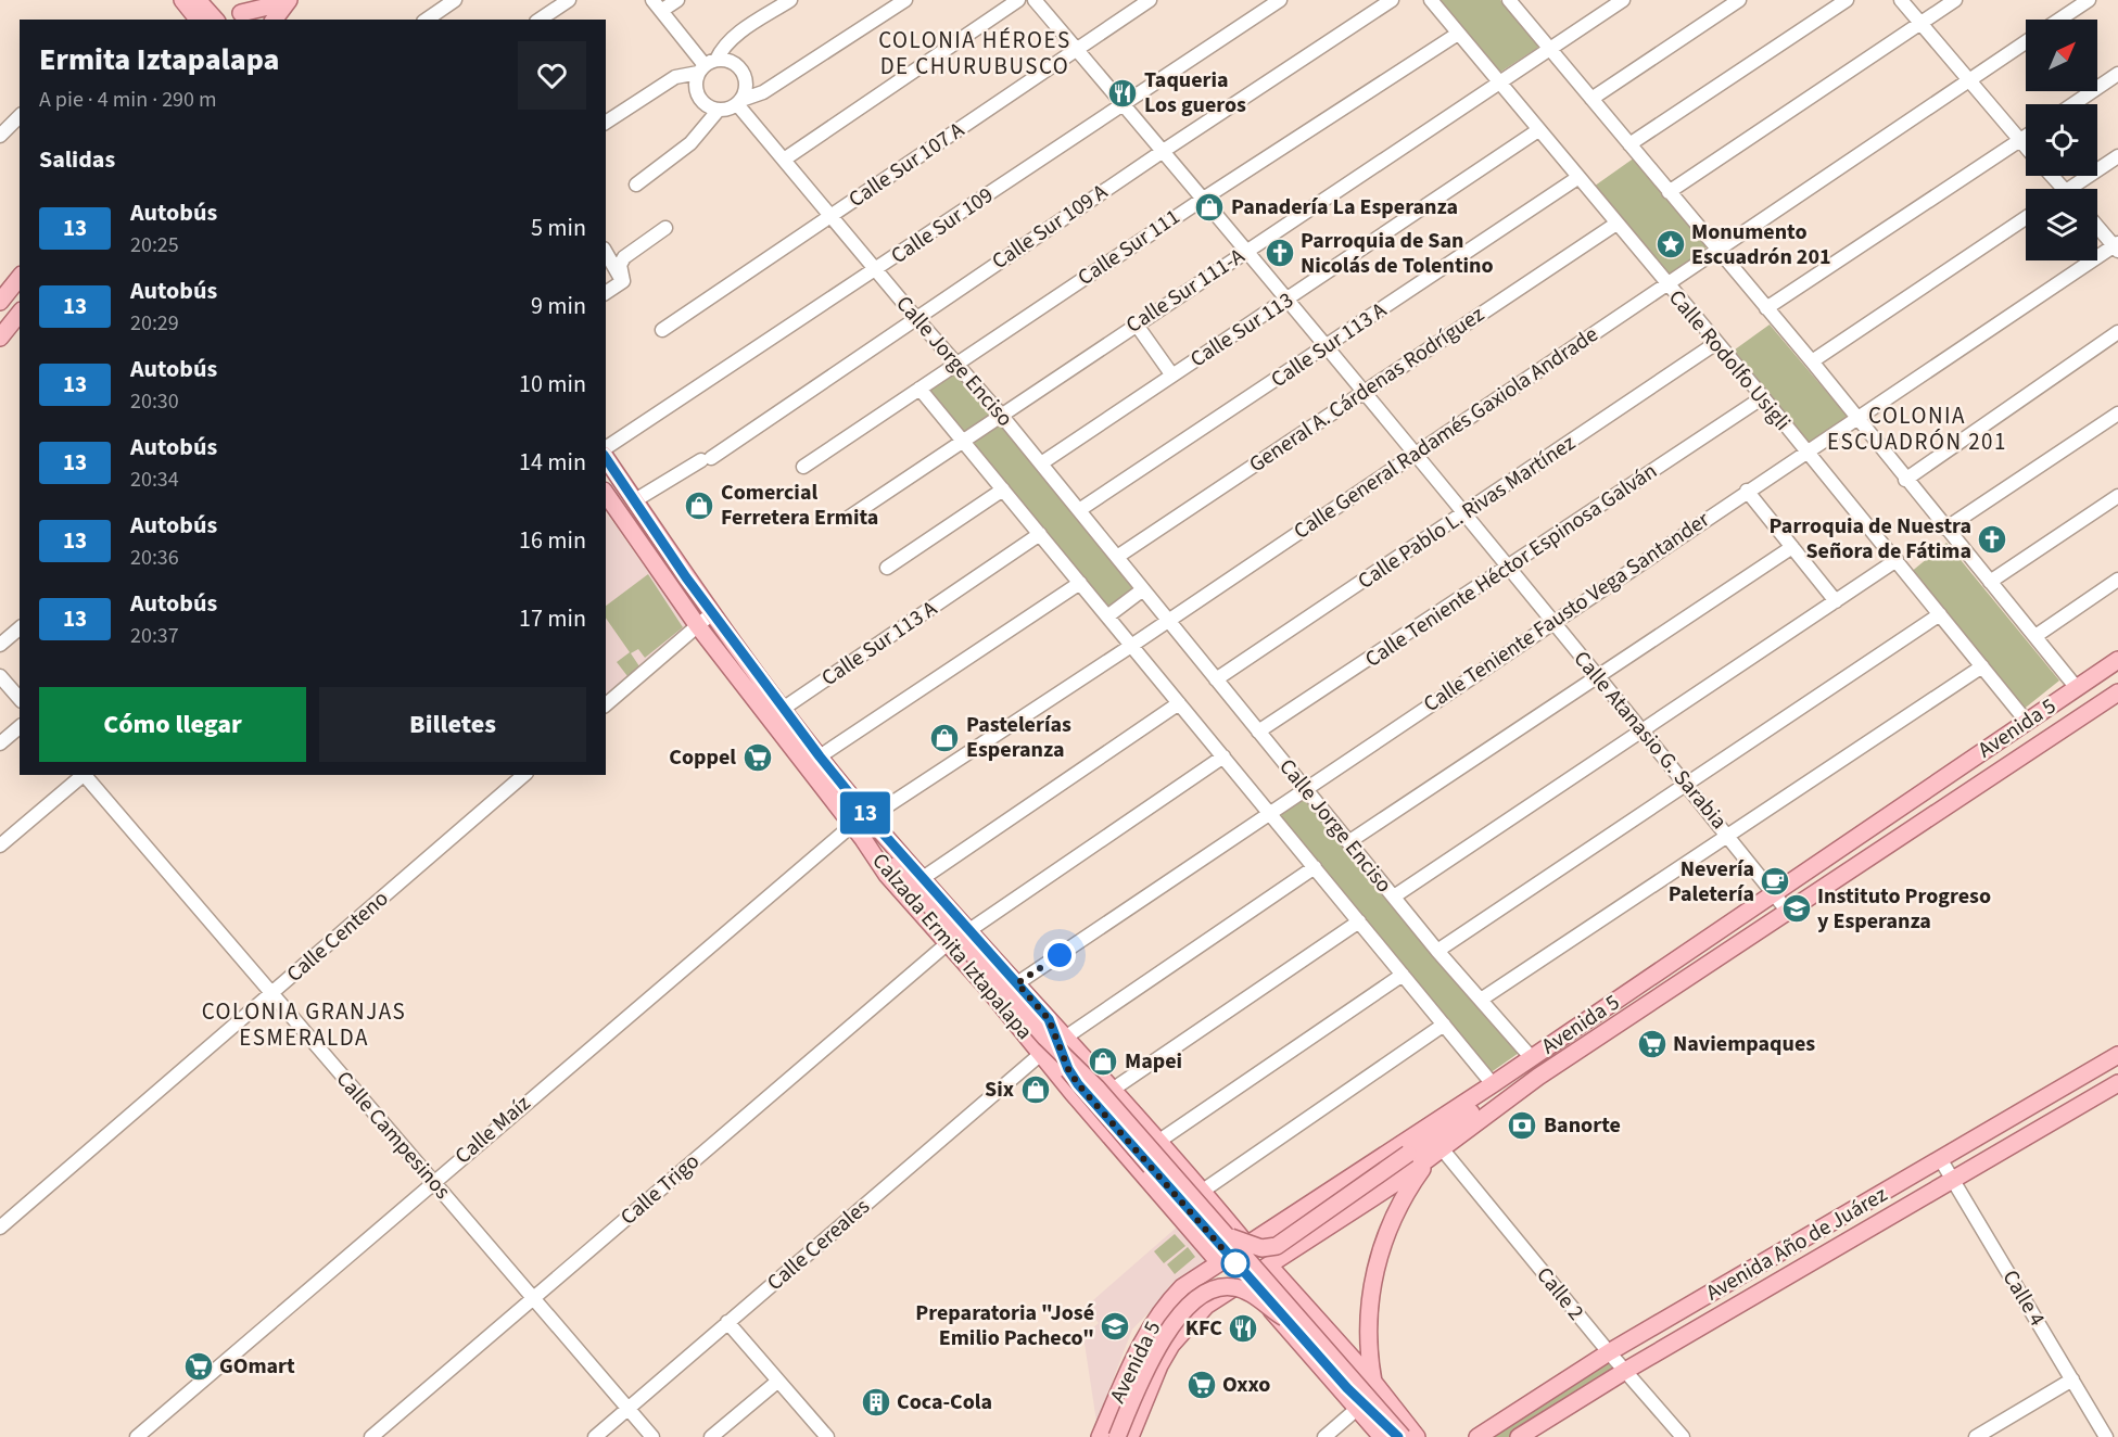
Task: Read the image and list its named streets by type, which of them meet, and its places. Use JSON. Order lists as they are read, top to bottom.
{
  "streets": {
    "main road": ["Avenida 5", "Calzada Ermita Iztapalapa", "Avenida Año de Juárez"],
    "street": [
      "Calle Sur 107 A",
      "Calle Sur 109",
      "Calle Sur 109 A",
      "Calle Sur 111",
      "Calle Sur 111-A",
      "Calle Sur 113",
      "Calle Sur 113 A",
      "Calle Rodolfo Usigli",
      "Calle Jorge Enciso",
      "General A. Cárdenas Rodríguez",
      "Calle General Radamés Gaxiola Andrade",
      "Calle Pablo L. Rivas Martínez",
      "Calle Teniente Héctor Espinosa Galván",
      "Calle Teniente Fausto Vega Santander",
      "Calle Atanasio G. Sarabia",
      "Calle Centeno",
      "Calle Maíz",
      "Calle Campesinos",
      "Calle Trigo",
      "Calle Cereales",
      "Calle 2",
      "Calle 4"
    ]
  },
  "crossings": [
    ["Calle Sur 107 A", "Calle Jorge Enciso"],
    ["Calle Sur 107 A", "Calle Atanasio G. Sarabia"],
    ["Calle Sur 109", "Calle Jorge Enciso"],
    ["Calle Sur 109", "Calle Atanasio G. Sarabia"],
    ["Calle Sur 109 A", "Calle Jorge Enciso"],
    ["Calle Sur 109 A", "Calle Atanasio G. Sarabia"],
    ["Calle Sur 109 A", "Calzada Ermita Iztapalapa"],
    ["Calle Sur 111", "Calle Rodolfo Usigli"],
    ["Calle Sur 111", "Calle Jorge Enciso"],
    ["Calle Sur 111", "Calle Atanasio G. Sarabia"],
    ["Calle Sur 111-A", "Calle Rodolfo Usigli"],
    ["Calle Sur 111-A", "Calle Jorge Enciso"],
    ["Calle Sur 111-A", "Calle Atanasio G. Sarabia"],
    ["Calle Sur 113", "Calle Rodolfo Usigli"],
    ["Calle Sur 113", "Calle Jorge Enciso"],
    ["Calle Sur 113", "Calle Atanasio G. Sarabia"],
    ["Calle Sur 113 A", "Calle Rodolfo Usigli"],
    ["Calle Sur 113 A", "Calle Jorge Enciso"],
    ["Calle Sur 113 A", "Calle Atanasio G. Sarabia"],
    ["Calle Sur 113 A", "Calzada Ermita Iztapalapa"],
    ["Calle Rodolfo Usigli", "General A. Cárdenas Rodríguez"],
    ["Calle Rodolfo Usigli", "Calle General Radamés Gaxiola Andrade"],
    ["Calle Rodolfo Usigli", "Calle Pablo L. Rivas Martínez"],
    ["Calle Rodolfo Usigli", "Calle Teniente Héctor Espinosa Galván"],
    ["Calle Rodolfo Usigli", "Calle Teniente Fausto Vega Santander"],
    ["Calle Rodolfo Usigli", "Avenida 5"],
    ["Calle Jorge Enciso", "General A. Cárdenas Rodríguez"],
    ["Calle Jorge Enciso", "Calle General Radamés Gaxiola Andrade"],
    ["Calle Jorge Enciso", "Calle Pablo L. Rivas Martínez"],
    ["Calle Jorge Enciso", "Calle Teniente Héctor Espinosa Galván"],
    ["Calle Jorge Enciso", "Calle Teniente Fausto Vega Santander"],
    ["Calle Jorge Enciso", "Avenida 5"],
    ["General A. Cárdenas Rodríguez", "Calle Atanasio G. Sarabia"],
    ["Calle General Radamés Gaxiola Andrade", "Calle Atanasio G. Sarabia"],
    ["Calle General Radamés Gaxiola Andrade", "Calzada Ermita Iztapalapa"],
    ["Calle General Radamés Gaxiola Andrade", "Calle Maíz"],
    ["Calle Pablo L. Rivas Martínez", "Calle Atanasio G. Sarabia"],
    ["Calle Teniente Héctor Espinosa Galván", "Calle Atanasio G. Sarabia"],
    ["Calle Teniente Fausto Vega Santander", "Calle Atanasio G. Sarabia"],
    ["Calle Teniente Fausto Vega Santander", "Calzada Ermita Iztapalapa"],
    ["Avenida 5", "Calle Atanasio G. Sarabia"],
    ["Avenida 5", "Calzada Ermita Iztapalapa"],
    ["Avenida 5", "Calle 2"],
    ["Calle Centeno", "Calle Campesinos"],
    ["Calzada Ermita Iztapalapa", "Calle Maíz"],
    ["Calzada Ermita Iztapalapa", "Calle Trigo"],
    ["Calzada Ermita Iztapalapa", "Calle Cereales"],
    ["Calle Maíz", "Calle Campesinos"],
    ["Calle Campesinos", "Calle Trigo"],
    ["Calle Campesinos", "Calle Cereales"],
    ["Avenida Año de Juárez", "Calle 2"],
    ["Avenida Año de Juárez", "Calle 4"]
  ],
  "districts": ["COLONIA HÉROES DE CHURUBUSCO", "COLONIA ESCUADRÓN 201", "COLONIA GRANJAS ESMERALDA"],
  "places": {
    "restaurant": ["Taqueria Los gueros", "KFC"],
    "shop": [
      "Panadería La Esperanza",
      "Comercial Ferretera Ermita",
      "Pastelerías Esperanza",
      "Mapei",
      "Six"
    ],
    "place": ["Monumento Escuadrón 201"],
    "church": ["Parroquia de San Nicolás de Tolentino", "Parroquia de Nuestra Señora de Fátima"],
    "supermarket": [
      "Coppel",
      "Naviempaques",
      "GOmart",
      "Oxxo"
    ],
    "cafe": ["Nevería Paletería"],
    "school or university": ["Instituto Progreso y Esperanza", "Preparatoria \"José Emilio Pacheco\""],
    "bank": ["Banorte"],
    "building": ["Coca-Cola"]
  },
  "lines": ["bus line 13"],
  "north": "top right",
  "page": {
    "on_map": "13",
    "heading": [
      ["Ermita Iztapalapa", "A pie · 4 min · 290 m"],
      "Salidas"
    ],
    "list": [
      {
        "mark": "13",
        "name": "Autobús",
        "note": "20:25",
        "value": "5 min"
      },
      {
        "mark": "13",
        "name": "Autobús",
        "note": "20:29",
        "value": "9 min"
      },
      {
        "mark": "13",
        "name": "Autobús",
        "note": "20:30",
        "value": "10 min"
      },
      {
        "mark": "13",
        "name": "Autobús",
        "note": "20:34",
        "value": "14 min"
      },
      {
        "mark": "13",
        "name": "Autobús",
        "note": "20:36",
        "value": "16 min"
      },
      {
        "mark": "13",
        "name": "Autobús",
        "note": "20:37",
        "value": "17 min"
      }
    ],
    "buttons": ["Cómo llegar", "Billetes"]
  }
}
